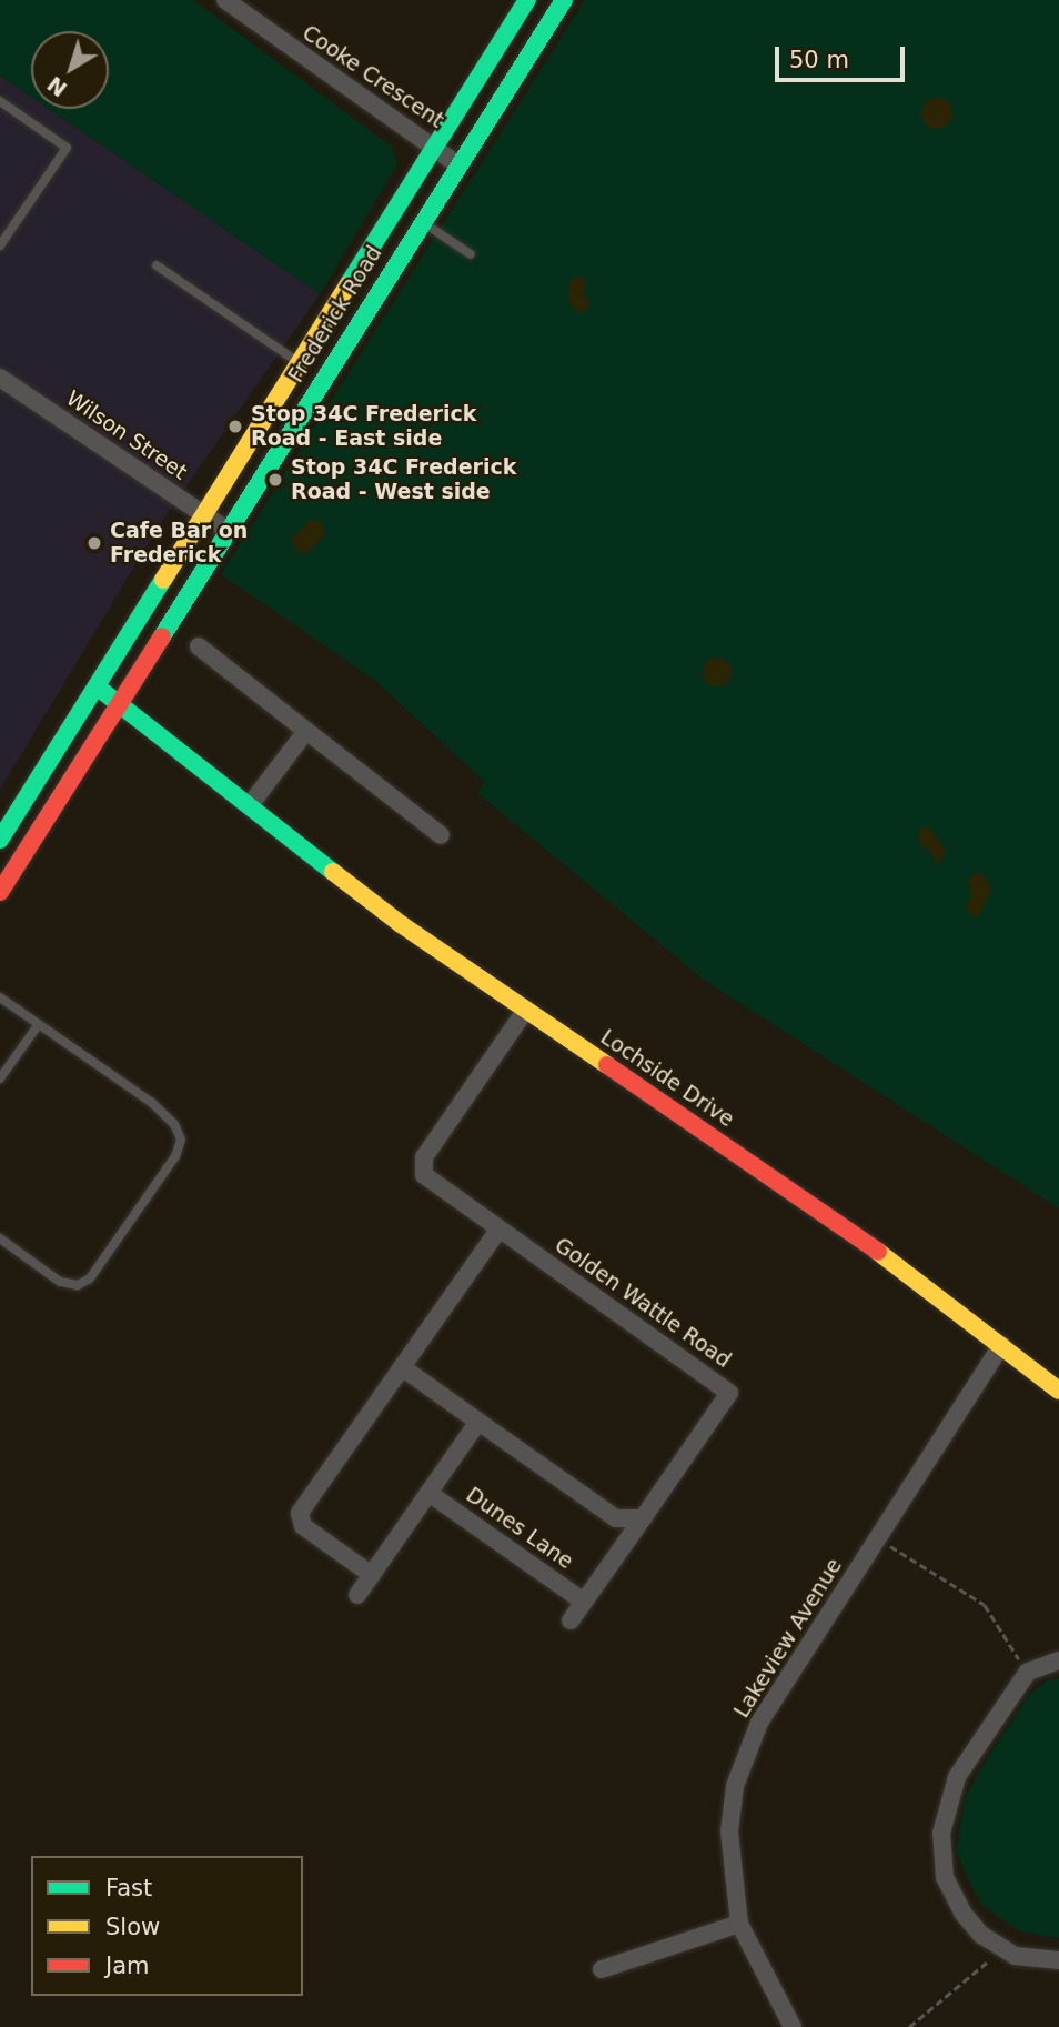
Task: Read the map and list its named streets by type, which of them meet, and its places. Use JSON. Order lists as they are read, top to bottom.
{
  "streets": {
    "main road": ["Frederick Road", "Lochside Drive"],
    "street": [
      "Cooke Crescent",
      "Wilson Street",
      "Golden Wattle Road",
      "Dunes Lane",
      "Lakeview Avenue"
    ]
  },
  "crossings": [
    ["Cooke Crescent", "Frederick Road"],
    ["Frederick Road", "Wilson Street"],
    ["Frederick Road", "Lochside Drive"],
    ["Lochside Drive", "Golden Wattle Road"],
    ["Lochside Drive", "Lakeview Avenue"]
  ],
  "places": ["Stop 34C Frederick Road - East side", "Stop 34C Frederick Road - West side", "Cafe Bar on Frederick"],
  "legend": ["Fast", "Slow", "Jam"],
  "scale_bar": "50 m",
  "north": "bottom left"
}
